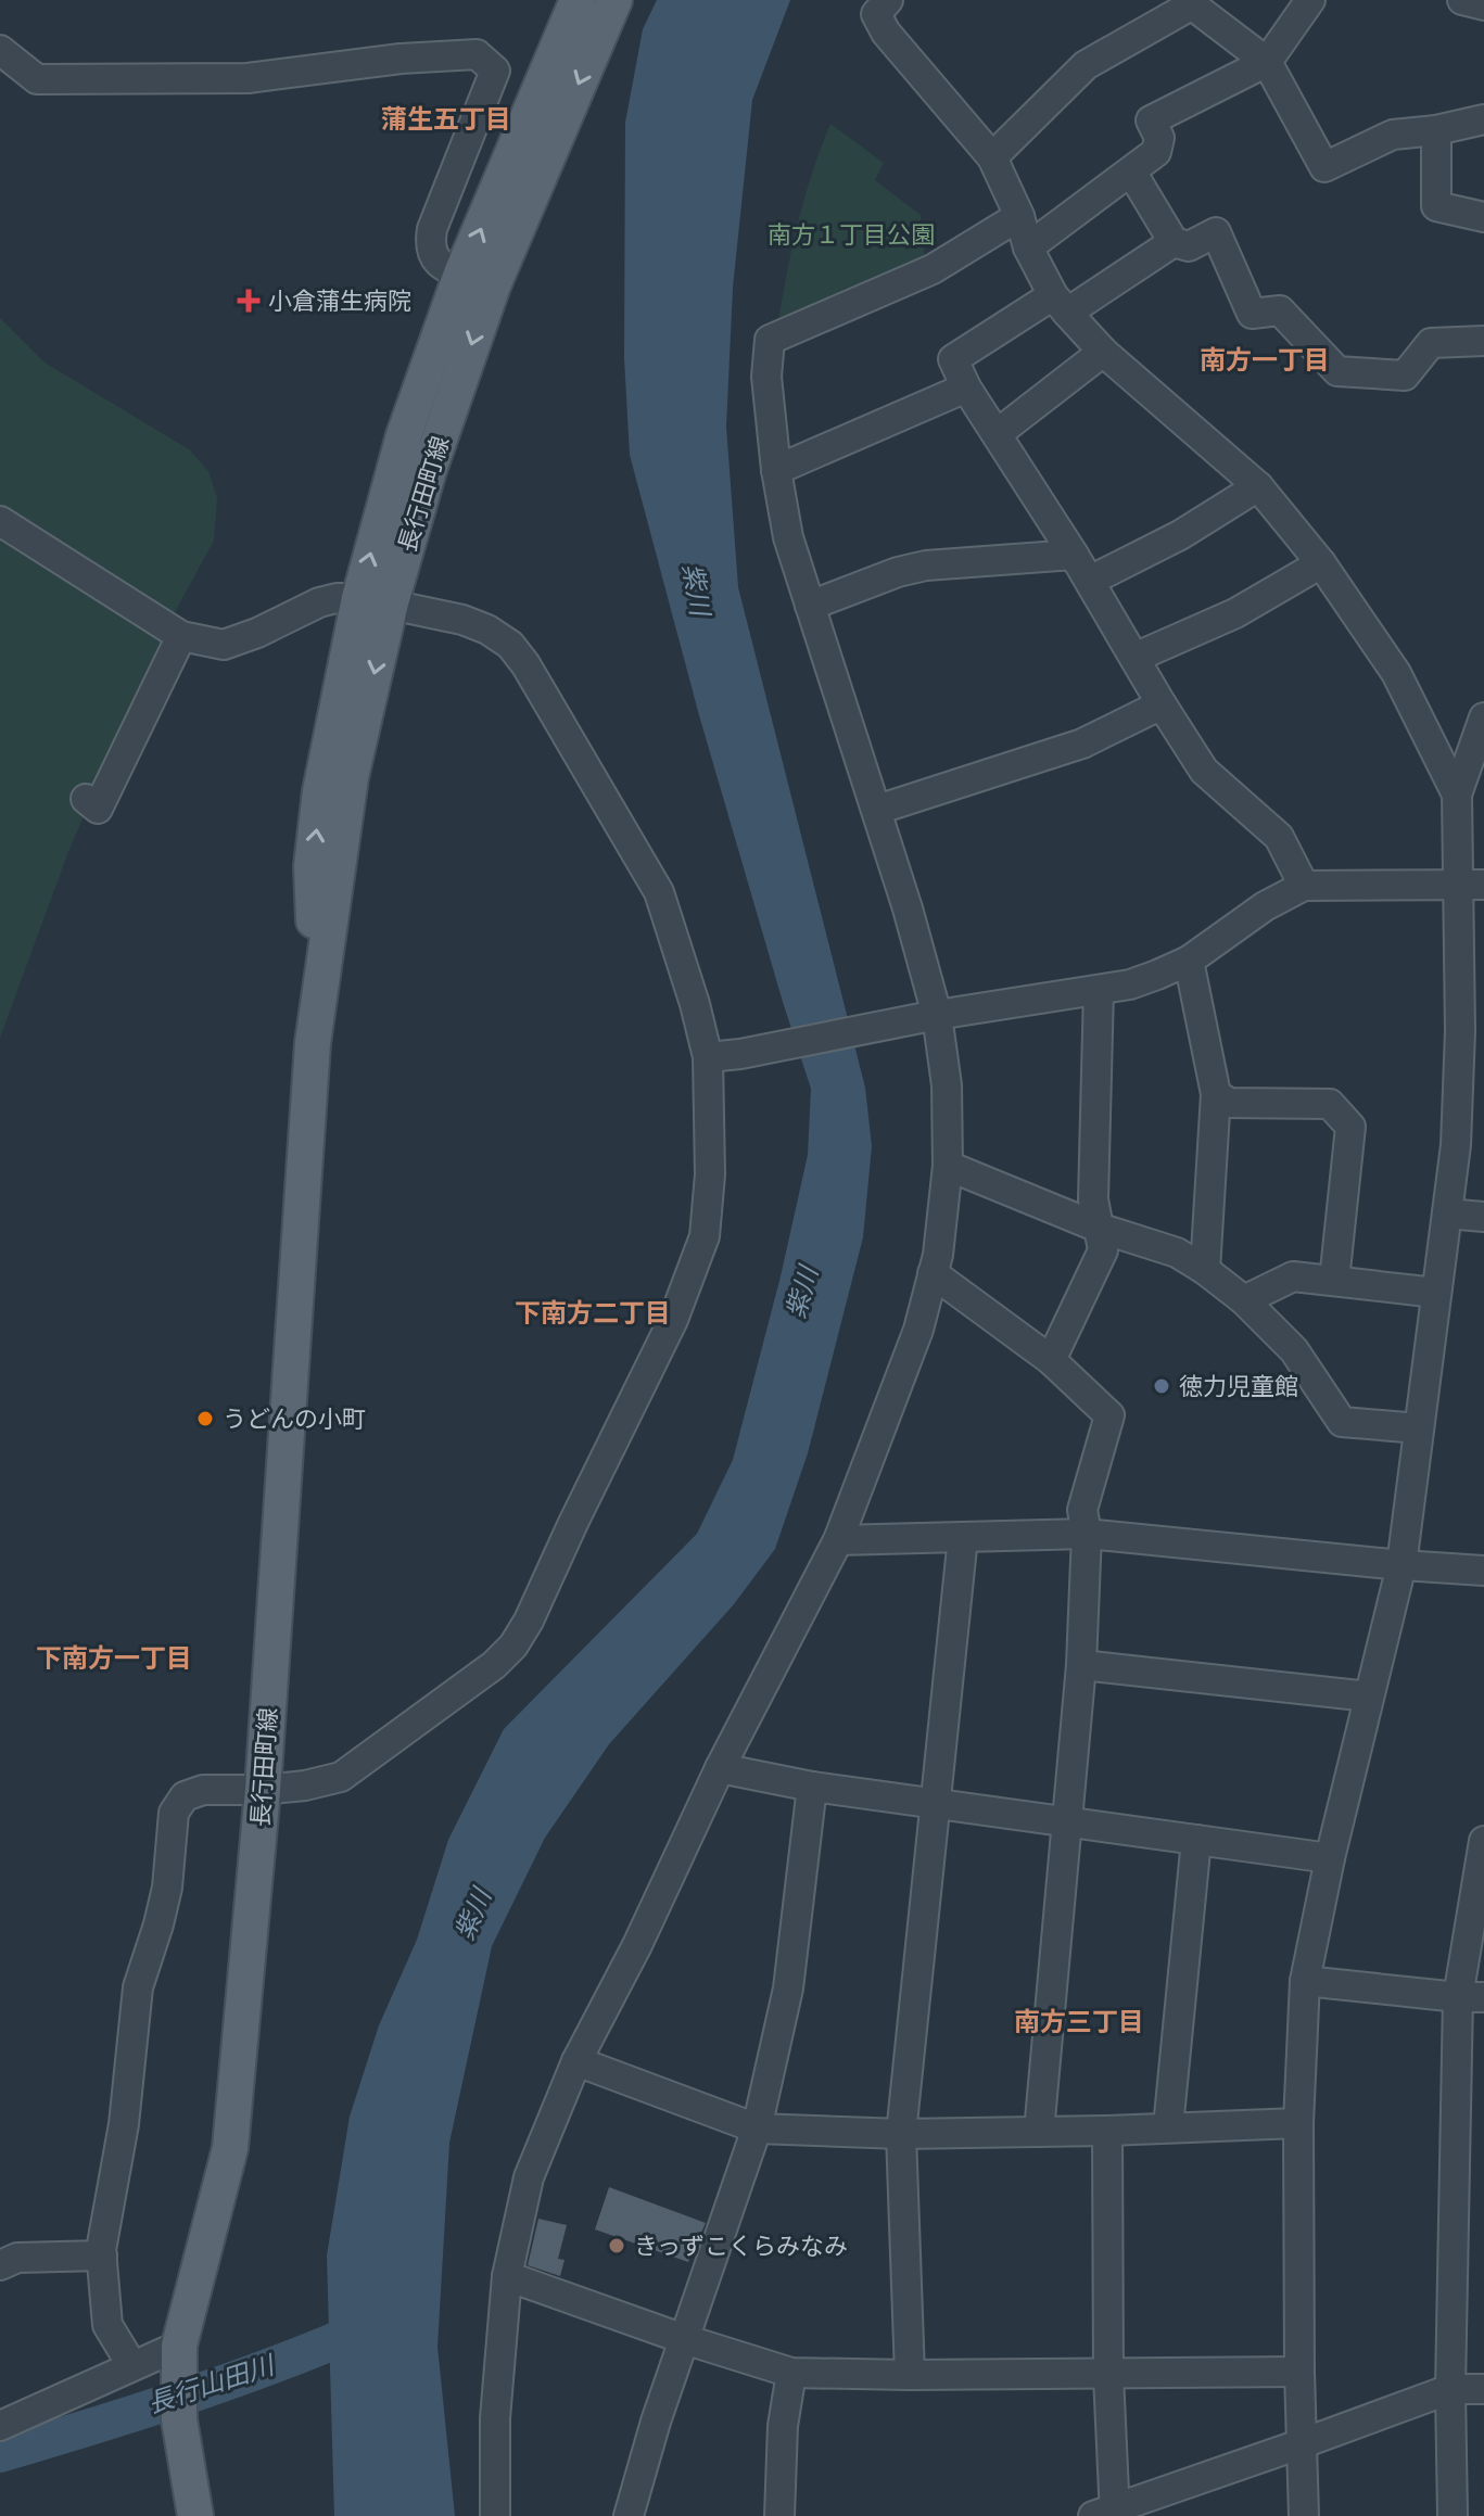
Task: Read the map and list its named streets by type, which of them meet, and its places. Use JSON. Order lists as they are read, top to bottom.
{
  "streets": {
    "main road": ["長行田町線"]
  },
  "districts": [
    "蒲生五丁目",
    "南方一丁目",
    "下南方二丁目",
    "下南方一丁目",
    "南方三丁目"
  ],
  "water": ["紫川", "長行山田川"],
  "parks": ["南方１丁目公園"],
  "places": {
    "health": ["小倉蒲生病院"],
    "other": ["徳力児童館", "うどんの小町", "きっずこくらみなみ"]
  }
}
